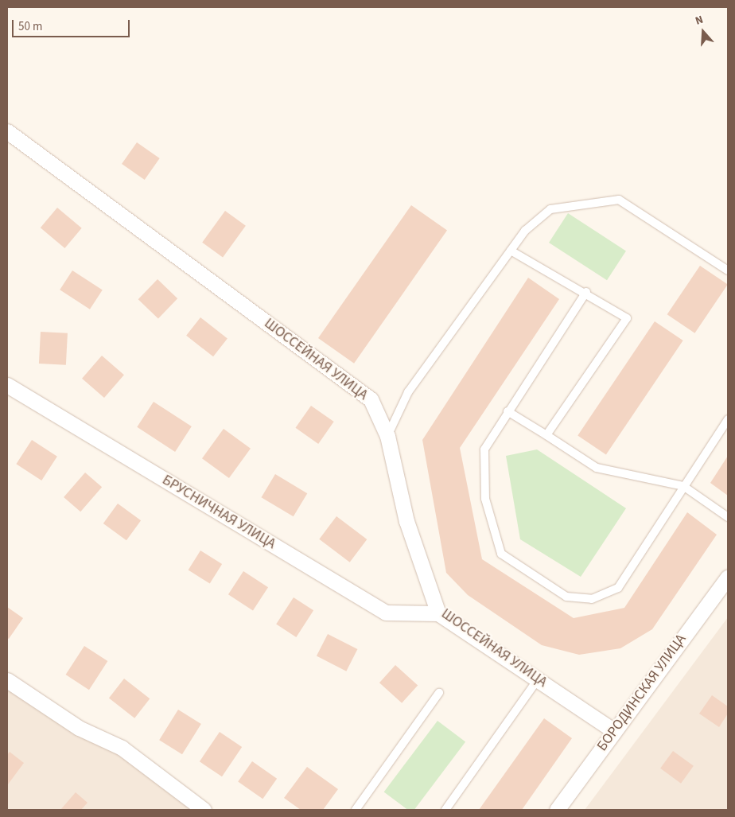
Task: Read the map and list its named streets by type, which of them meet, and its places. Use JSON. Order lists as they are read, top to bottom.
{
  "streets": {
    "street": ["ШОССЕЙНАЯ УЛИЦА", "БРУСНИЧНАЯ УЛИЦА", "БОРОДИНСКАЯ УЛИЦА"]
  },
  "crossings": [
    ["ШОССЕЙНАЯ УЛИЦА", "БРУСНИЧНАЯ УЛИЦА"],
    ["ШОССЕЙНАЯ УЛИЦА", "БОРОДИНСКАЯ УЛИЦА"]
  ],
  "scale_bar": "50 m",
  "north": "top"
}
